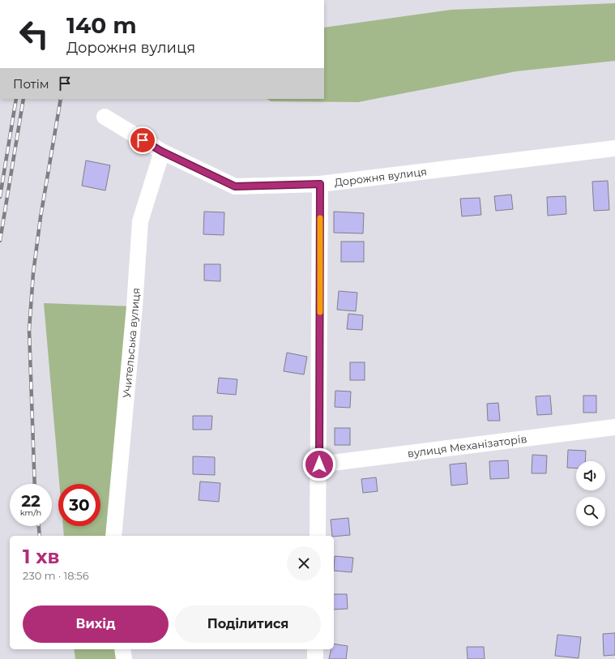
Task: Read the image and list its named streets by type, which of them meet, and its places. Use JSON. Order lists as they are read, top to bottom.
{
  "streets": {
    "street": ["Дорожня вулиця", "Учительська вулиця", "вулиця Механізаторів"]
  },
  "crossings": [
    ["Дорожня вулиця", "Учительська вулиця"]
  ],
  "page": {
    "turn": ["140 m", "Дорожня вулиця"],
    "then": "Потім",
    "speed": "22 km/h",
    "limit": "30",
    "heading": ["1 хв", "230 m · 18:56"],
    "buttons": ["Вихід", "Поділитися"]
  }
}
